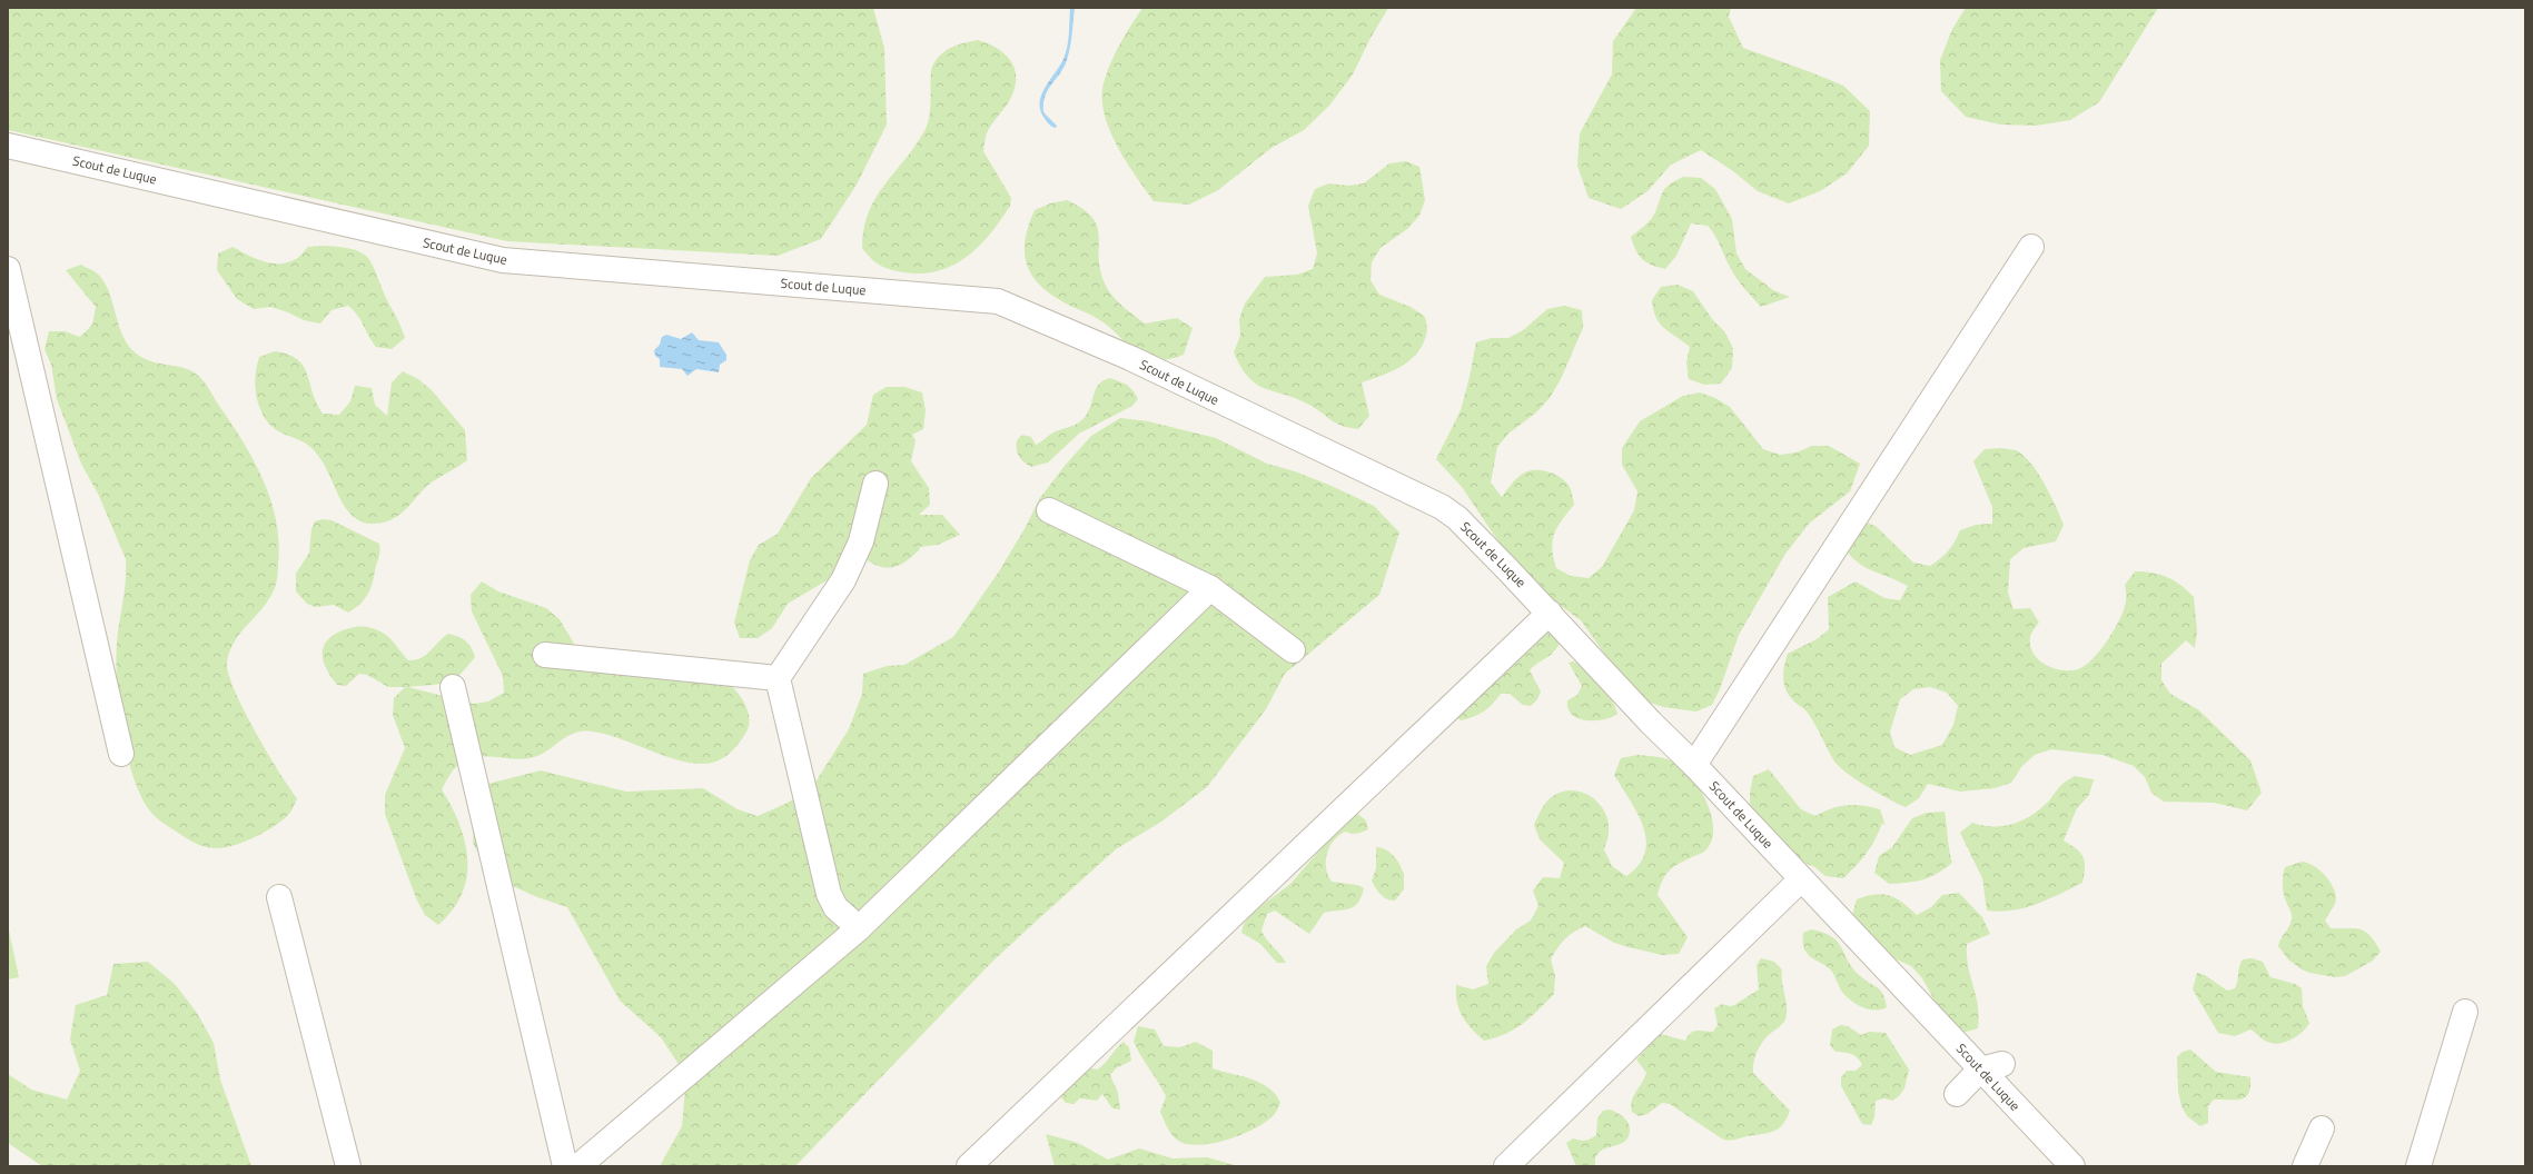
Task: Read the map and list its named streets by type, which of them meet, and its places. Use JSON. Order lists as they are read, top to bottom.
{
  "streets": {
    "street": ["Scout de Luque"]
  }
}
